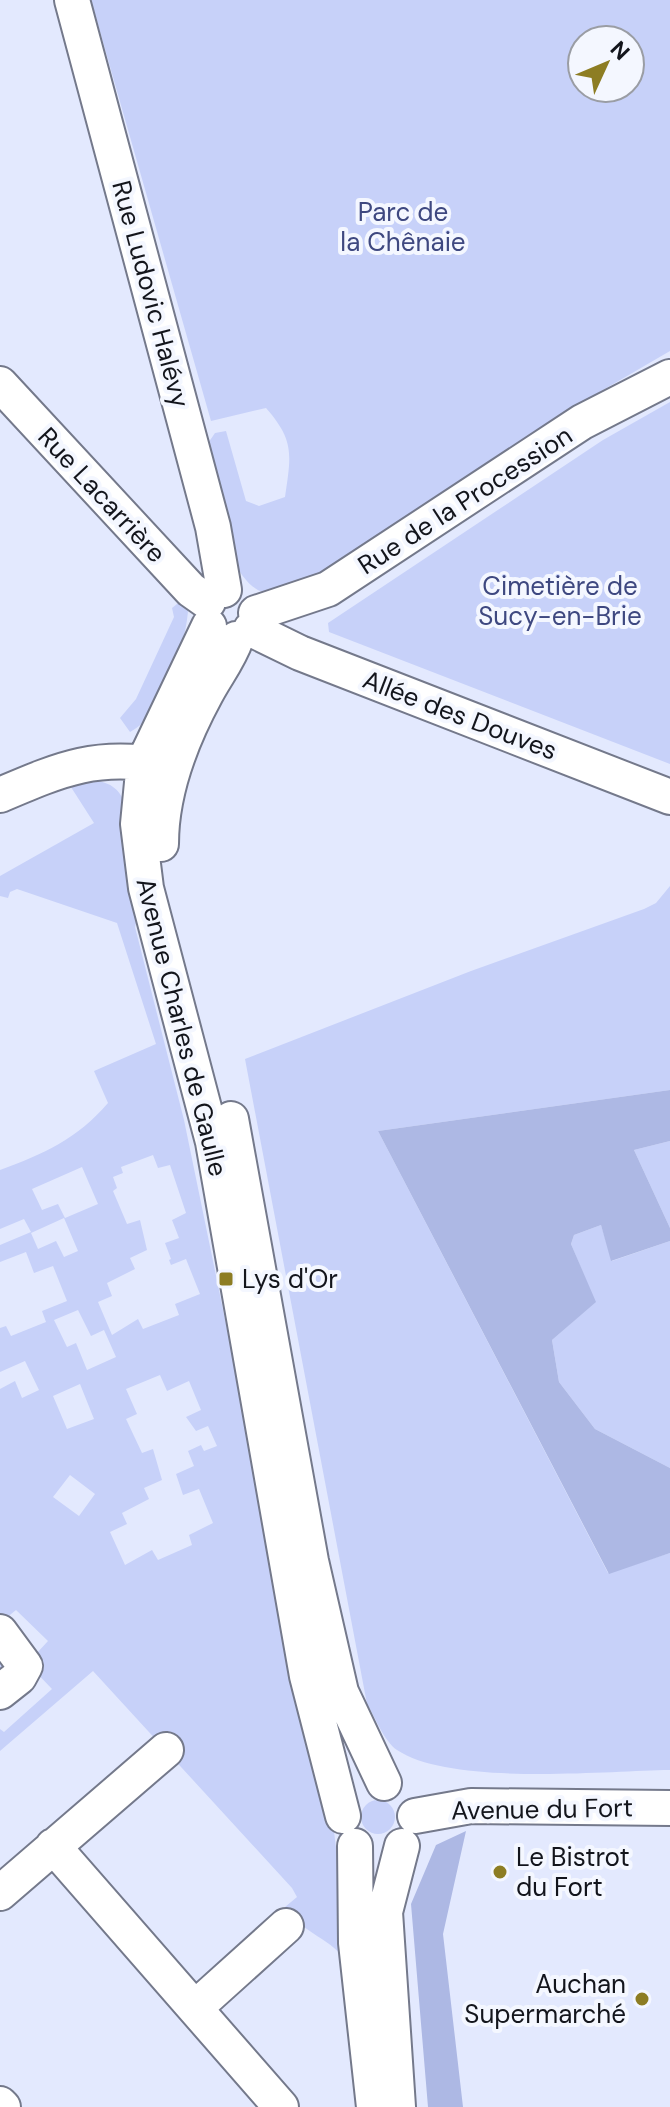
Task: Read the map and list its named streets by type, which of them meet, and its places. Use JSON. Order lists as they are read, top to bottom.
{
  "streets": {
    "street": [
      "Rue Ludovic Halévy",
      "Rue Lacarrière",
      "Rue de la Procession",
      "Allée des Douves",
      "Avenue Charles de Gaulle",
      "Avenue du Fort"
    ]
  },
  "crossings": [
    ["Rue Ludovic Halévy", "Rue Lacarrière"],
    ["Rue Ludovic Halévy", "Rue de la Procession"],
    ["Rue Ludovic Halévy", "Allée des Douves"],
    ["Rue Ludovic Halévy", "Avenue Charles de Gaulle"],
    ["Rue Lacarrière", "Rue de la Procession"],
    ["Rue Lacarrière", "Allée des Douves"],
    ["Rue Lacarrière", "Avenue Charles de Gaulle"],
    ["Rue de la Procession", "Allée des Douves"],
    ["Rue de la Procession", "Avenue Charles de Gaulle"],
    ["Allée des Douves", "Avenue Charles de Gaulle"],
    ["Avenue Charles de Gaulle", "Avenue du Fort"]
  ],
  "parks": ["Parc de la Chênaie", "Cimetière de Sucy-en-Brie"],
  "places": {
    "transit": ["Lys d'Or"],
    "other": ["Le Bistrot du Fort", "Auchan Supermarché"]
  },
  "north": "top right"
}
